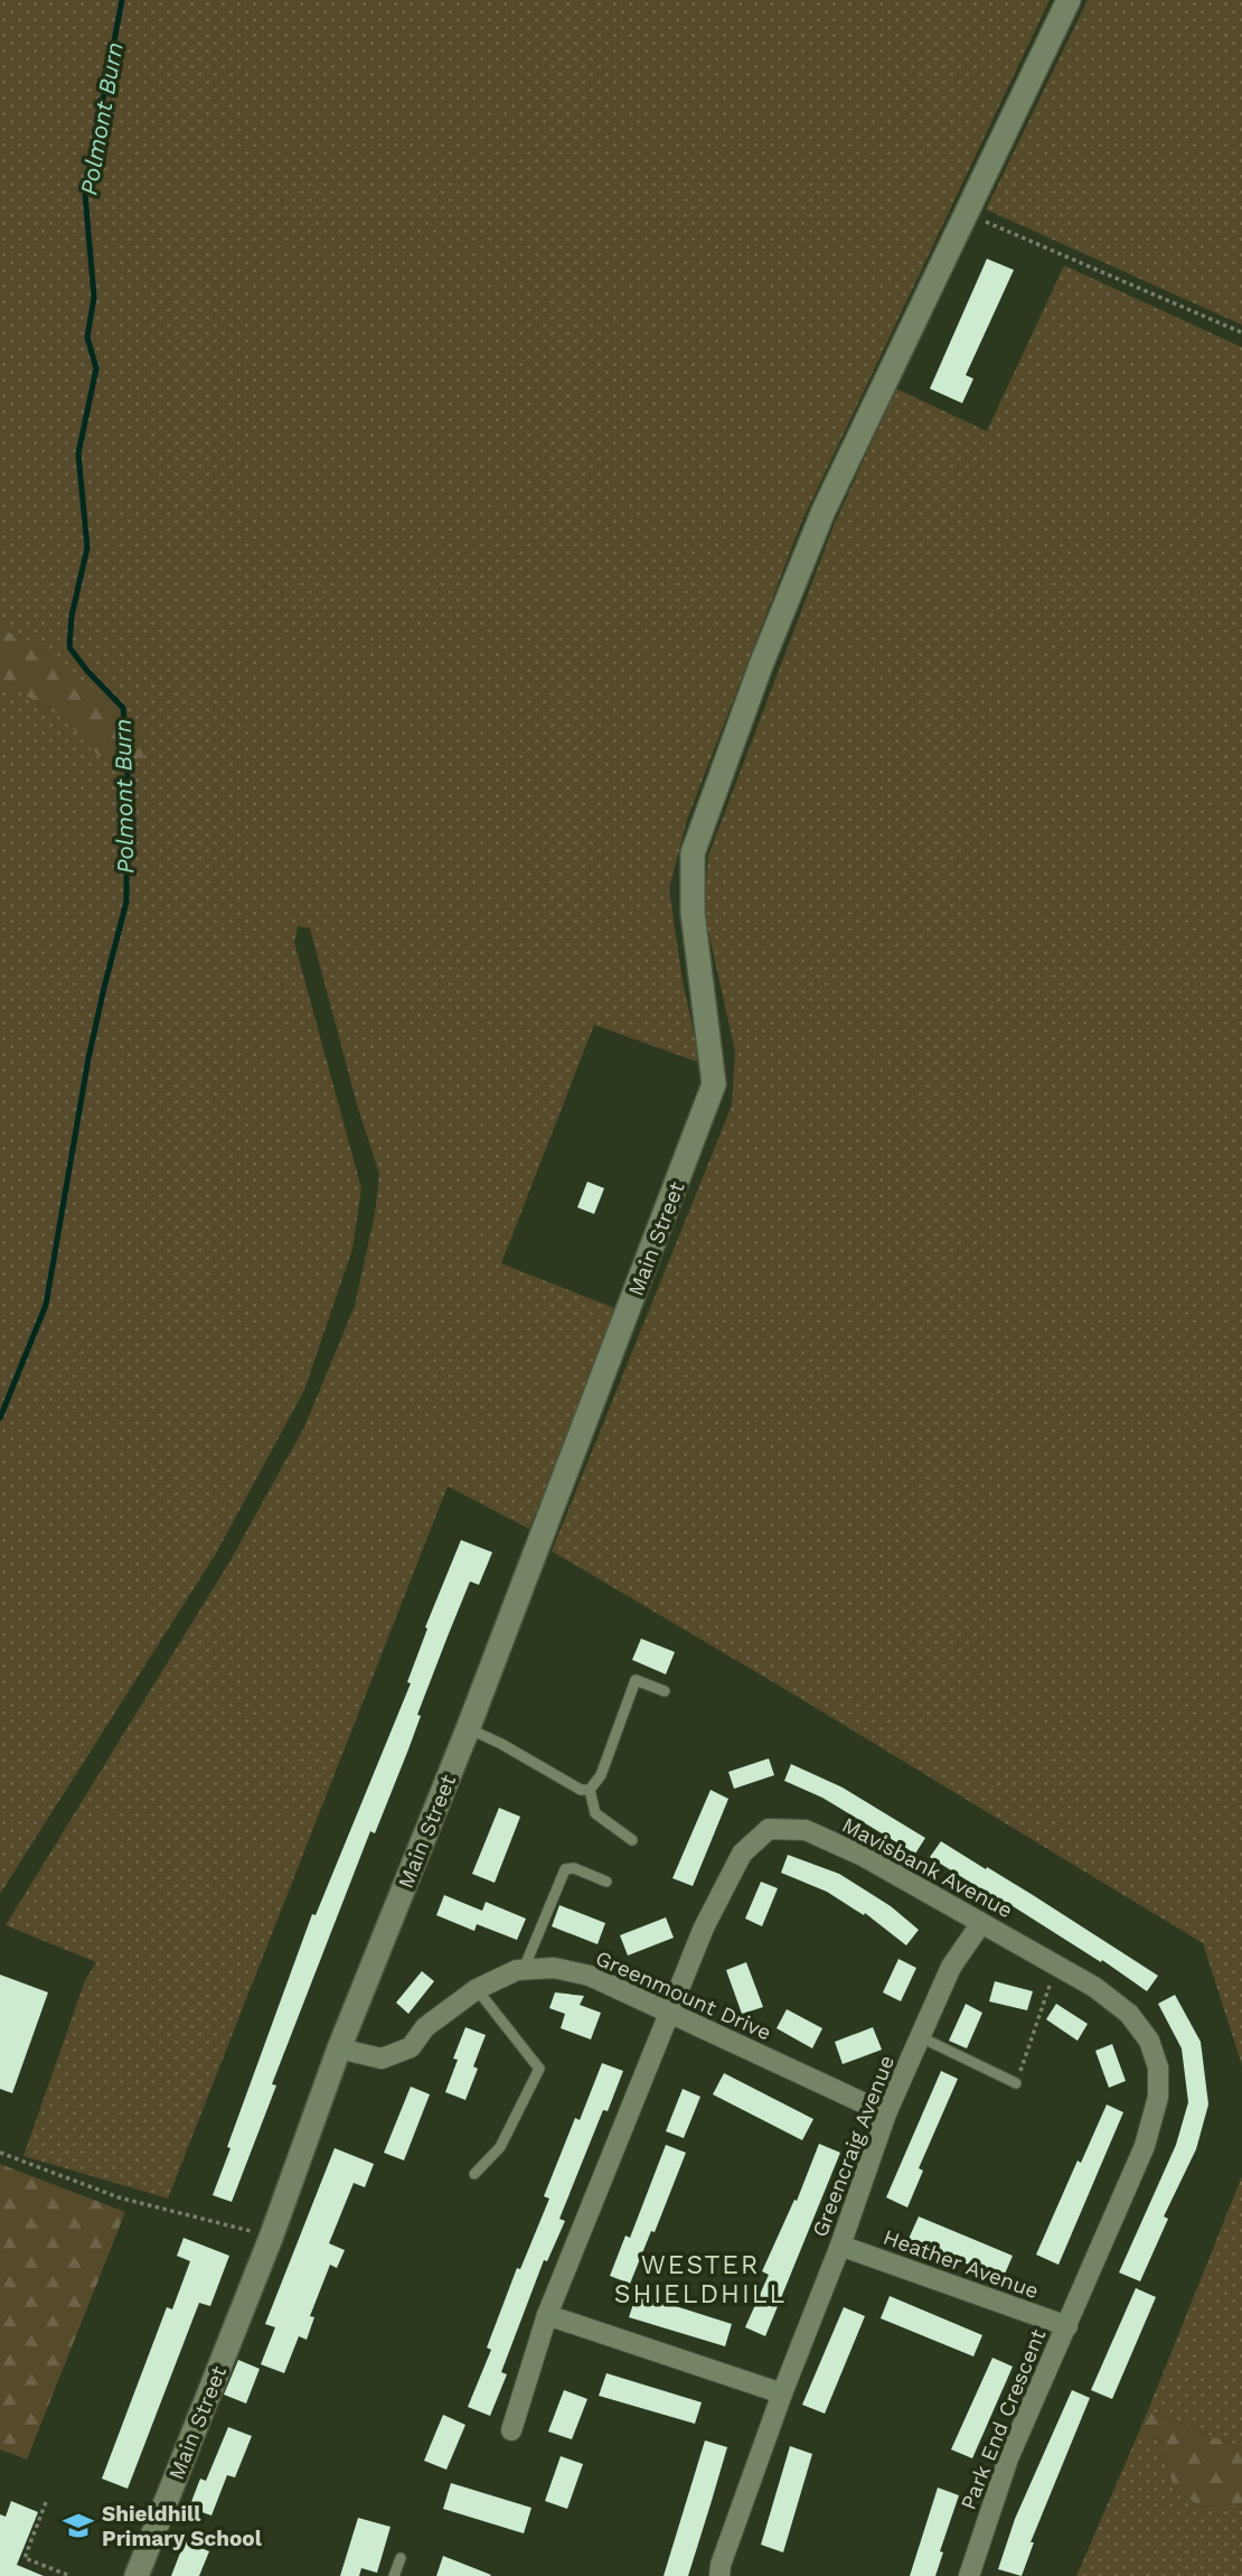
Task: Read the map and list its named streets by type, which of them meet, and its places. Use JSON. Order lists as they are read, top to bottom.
{
  "streets": {
    "street": [
      "Main Street",
      "Mavisbank Avenue",
      "Greenmount Drive",
      "Greencraig Avenue",
      "Heather Avenue",
      "Park End Crescent"
    ]
  },
  "crossings": [
    ["Main Street", "Greenmount Drive"],
    ["Mavisbank Avenue", "Greenmount Drive"],
    ["Mavisbank Avenue", "Greencraig Avenue"],
    ["Mavisbank Avenue", "Heather Avenue"],
    ["Mavisbank Avenue", "Park End Crescent"],
    ["Greenmount Drive", "Greencraig Avenue"],
    ["Greencraig Avenue", "Heather Avenue"],
    ["Heather Avenue", "Park End Crescent"]
  ],
  "districts": ["WESTER SHIELDHILL"],
  "water": ["Polmont Burn"],
  "places": {
    "school or university": ["Shieldhill Primary School"]
  }
}
